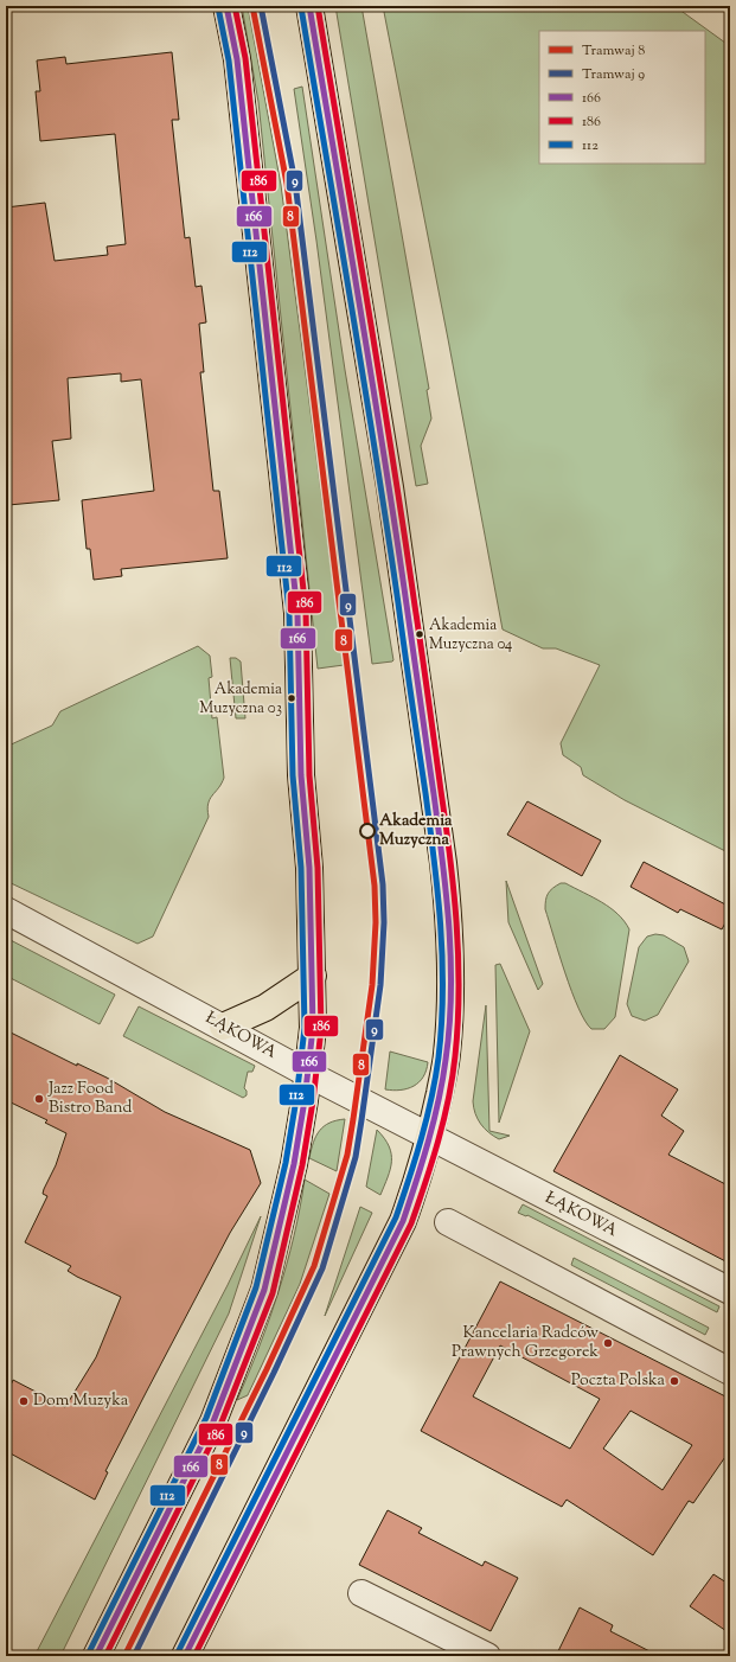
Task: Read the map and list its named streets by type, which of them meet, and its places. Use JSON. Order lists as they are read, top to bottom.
{
  "streets": {
    "street": ["ŁĄKOWA"]
  },
  "places": [
    "Akademia Muzyczna 04",
    "Akademia Muzyczna 03",
    "Akademia Muzyczna",
    "Jazz Food Bistro Band",
    "Kancelaria Radców Prawnych Grzegorek",
    "Poczta Polska",
    "Dom Muzyka"
  ],
  "lines": [
    "tram line 8",
    "tram line 9",
    "transit line 166",
    "transit line 186",
    "transit line 112"
  ],
  "legend": [
    "Tramwaj 8",
    "Tramwaj 9",
    "166",
    "186",
    "112"
  ]
}
